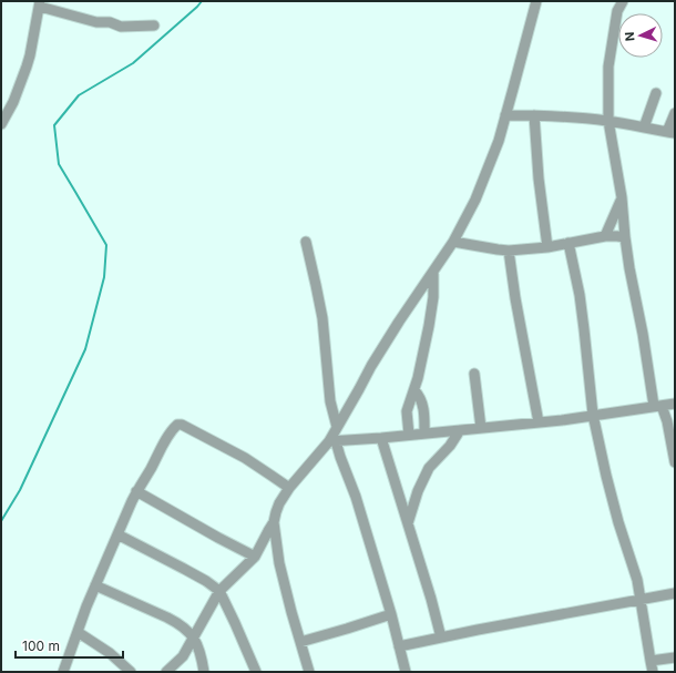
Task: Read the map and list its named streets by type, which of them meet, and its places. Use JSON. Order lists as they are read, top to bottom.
{
  "scale_bar": "100 m",
  "north": "left"
}
